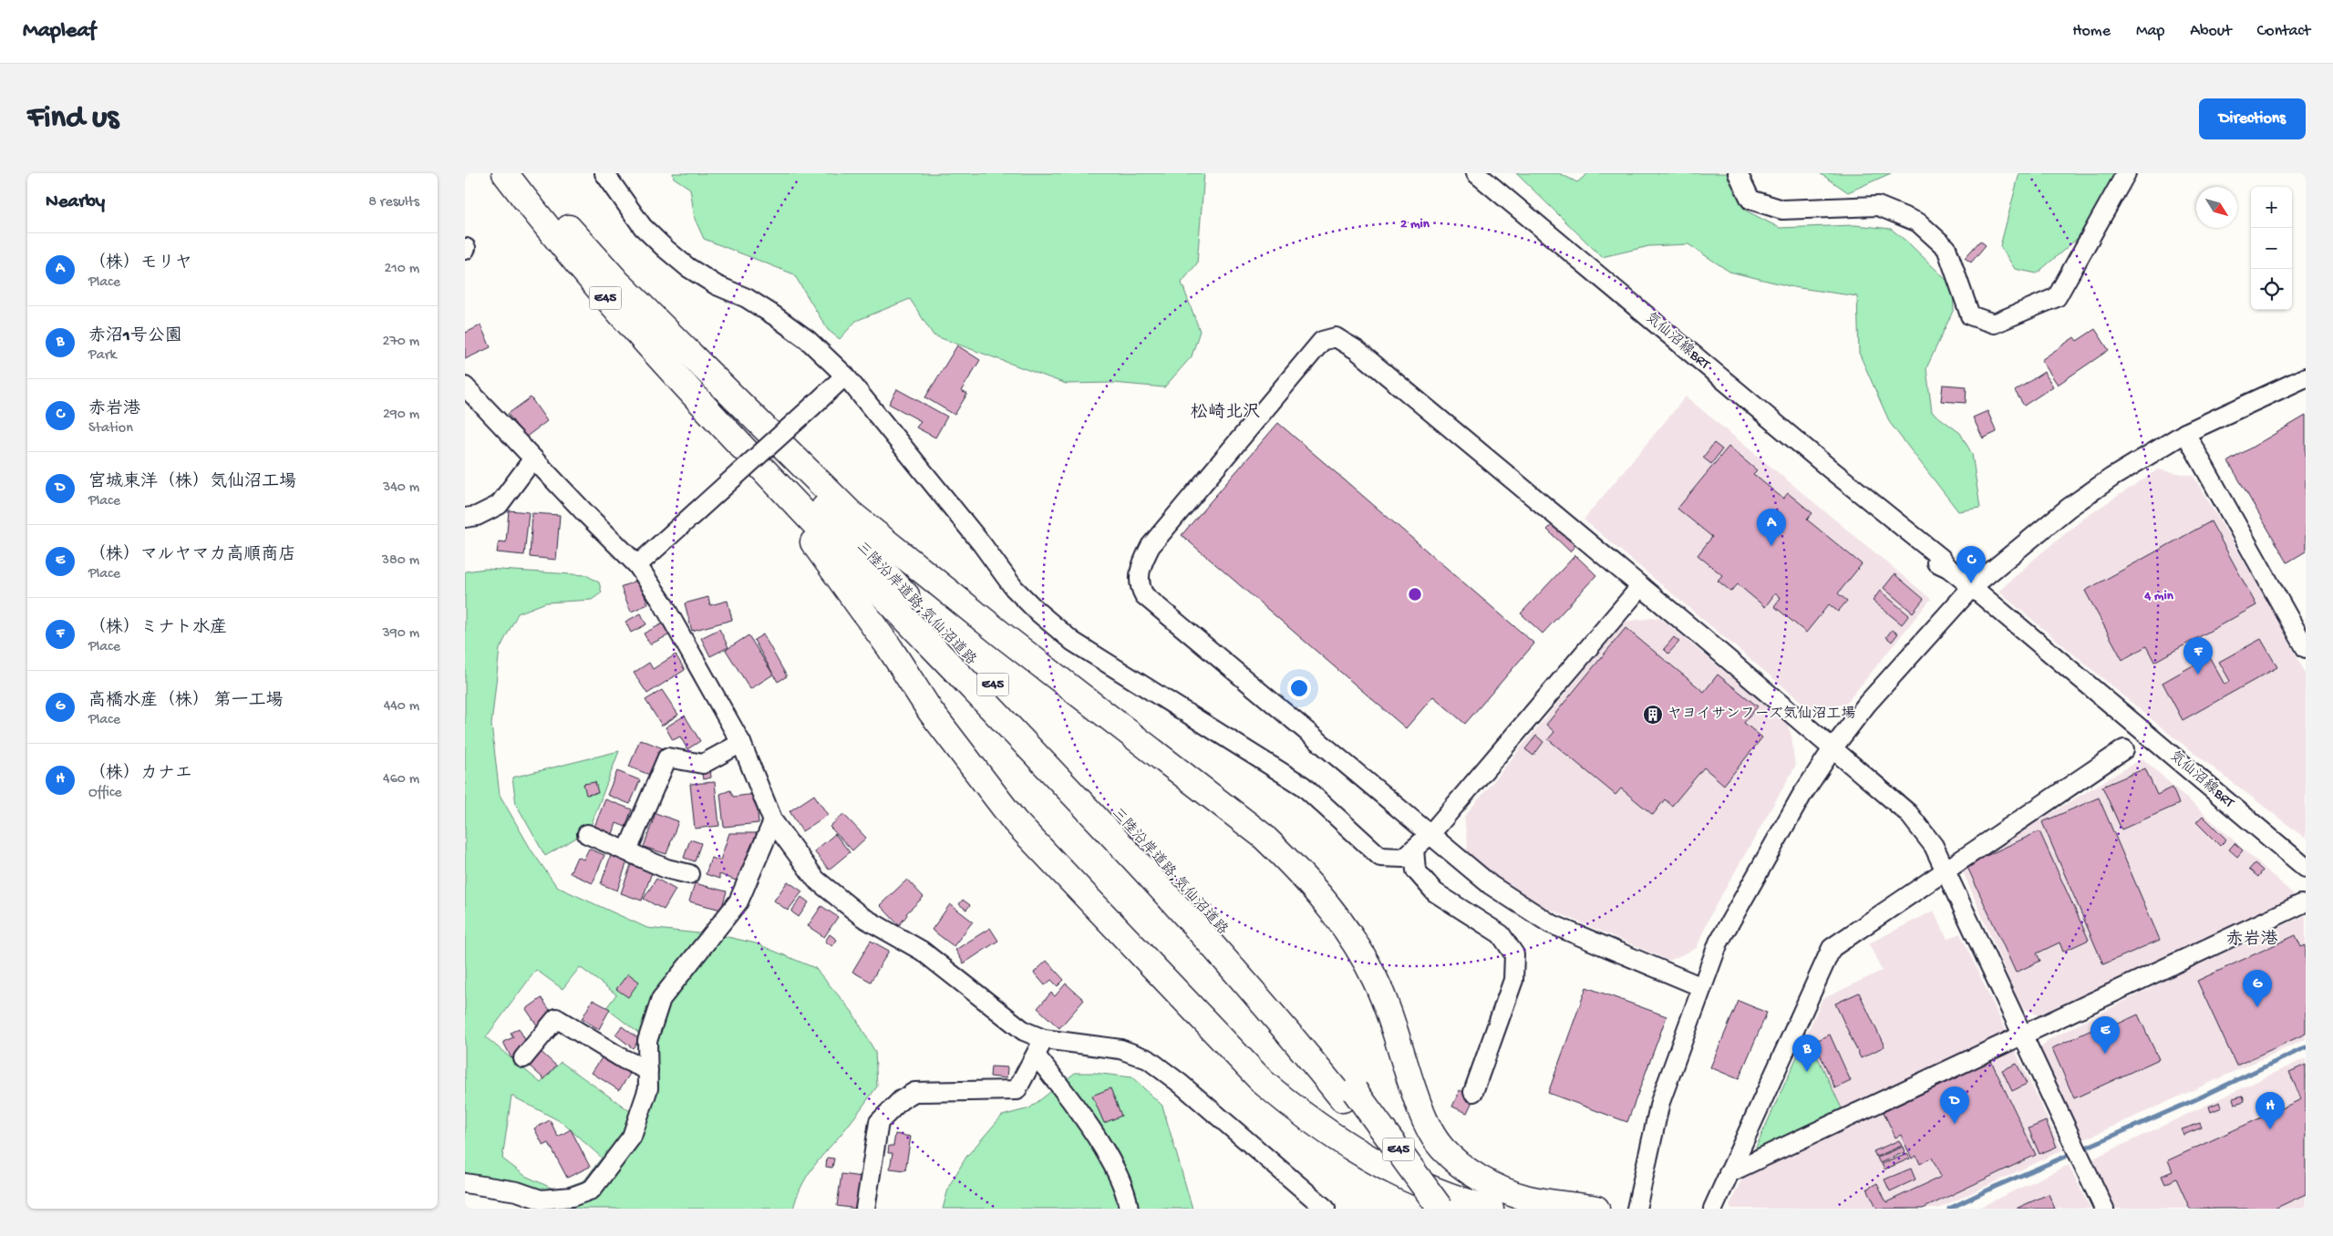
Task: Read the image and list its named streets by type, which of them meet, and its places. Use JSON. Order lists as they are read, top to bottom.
{
  "streets": {
    "highway": ["E45", "三陸沿岸道路;気仙沼道路"],
    "street": ["気仙沼線BRT"]
  },
  "districts": ["松崎北沢", "赤岩港"],
  "places": {
    "building": ["ヤヨイサンフーズ気仙沼工場"]
  },
  "north": "bottom right",
  "page": {
    "header": "Mapleaf",
    "nav": [
      "Home",
      "Map",
      "About",
      "Contact"
    ],
    "buttons": "Directions",
    "title": "Find us",
    "heading": ["Nearby", "8 results"],
    "map_buttons": ["+", "−"],
    "list": [
      {
        "mark": "A",
        "name": "（株）モリヤ",
        "note": "Place",
        "value": "210 m"
      },
      {
        "mark": "B",
        "name": "赤沼1号公園",
        "note": "Park",
        "value": "270 m"
      },
      {
        "mark": "C",
        "name": "赤岩港",
        "note": "Station",
        "value": "290 m"
      },
      {
        "mark": "D",
        "name": "宮城東洋（株）気仙沼工場",
        "note": "Place",
        "value": "340 m"
      },
      {
        "mark": "E",
        "name": "（株）マルヤマカ高順商店",
        "note": "Place",
        "value": "380 m"
      },
      {
        "mark": "F",
        "name": "（株）ミナト水産",
        "note": "Place",
        "value": "390 m"
      },
      {
        "mark": "G",
        "name": "高橋水産（株） 第一工場",
        "note": "Place",
        "value": "440 m"
      },
      {
        "mark": "H",
        "name": "（株）カナエ",
        "note": "Office",
        "value": "460 m"
      }
    ],
    "pins": [
      "A",
      "C",
      "F",
      "G",
      "E",
      "B",
      "D",
      "H"
    ]
  },
  "rings": ["2 min", "4 min"]
}
